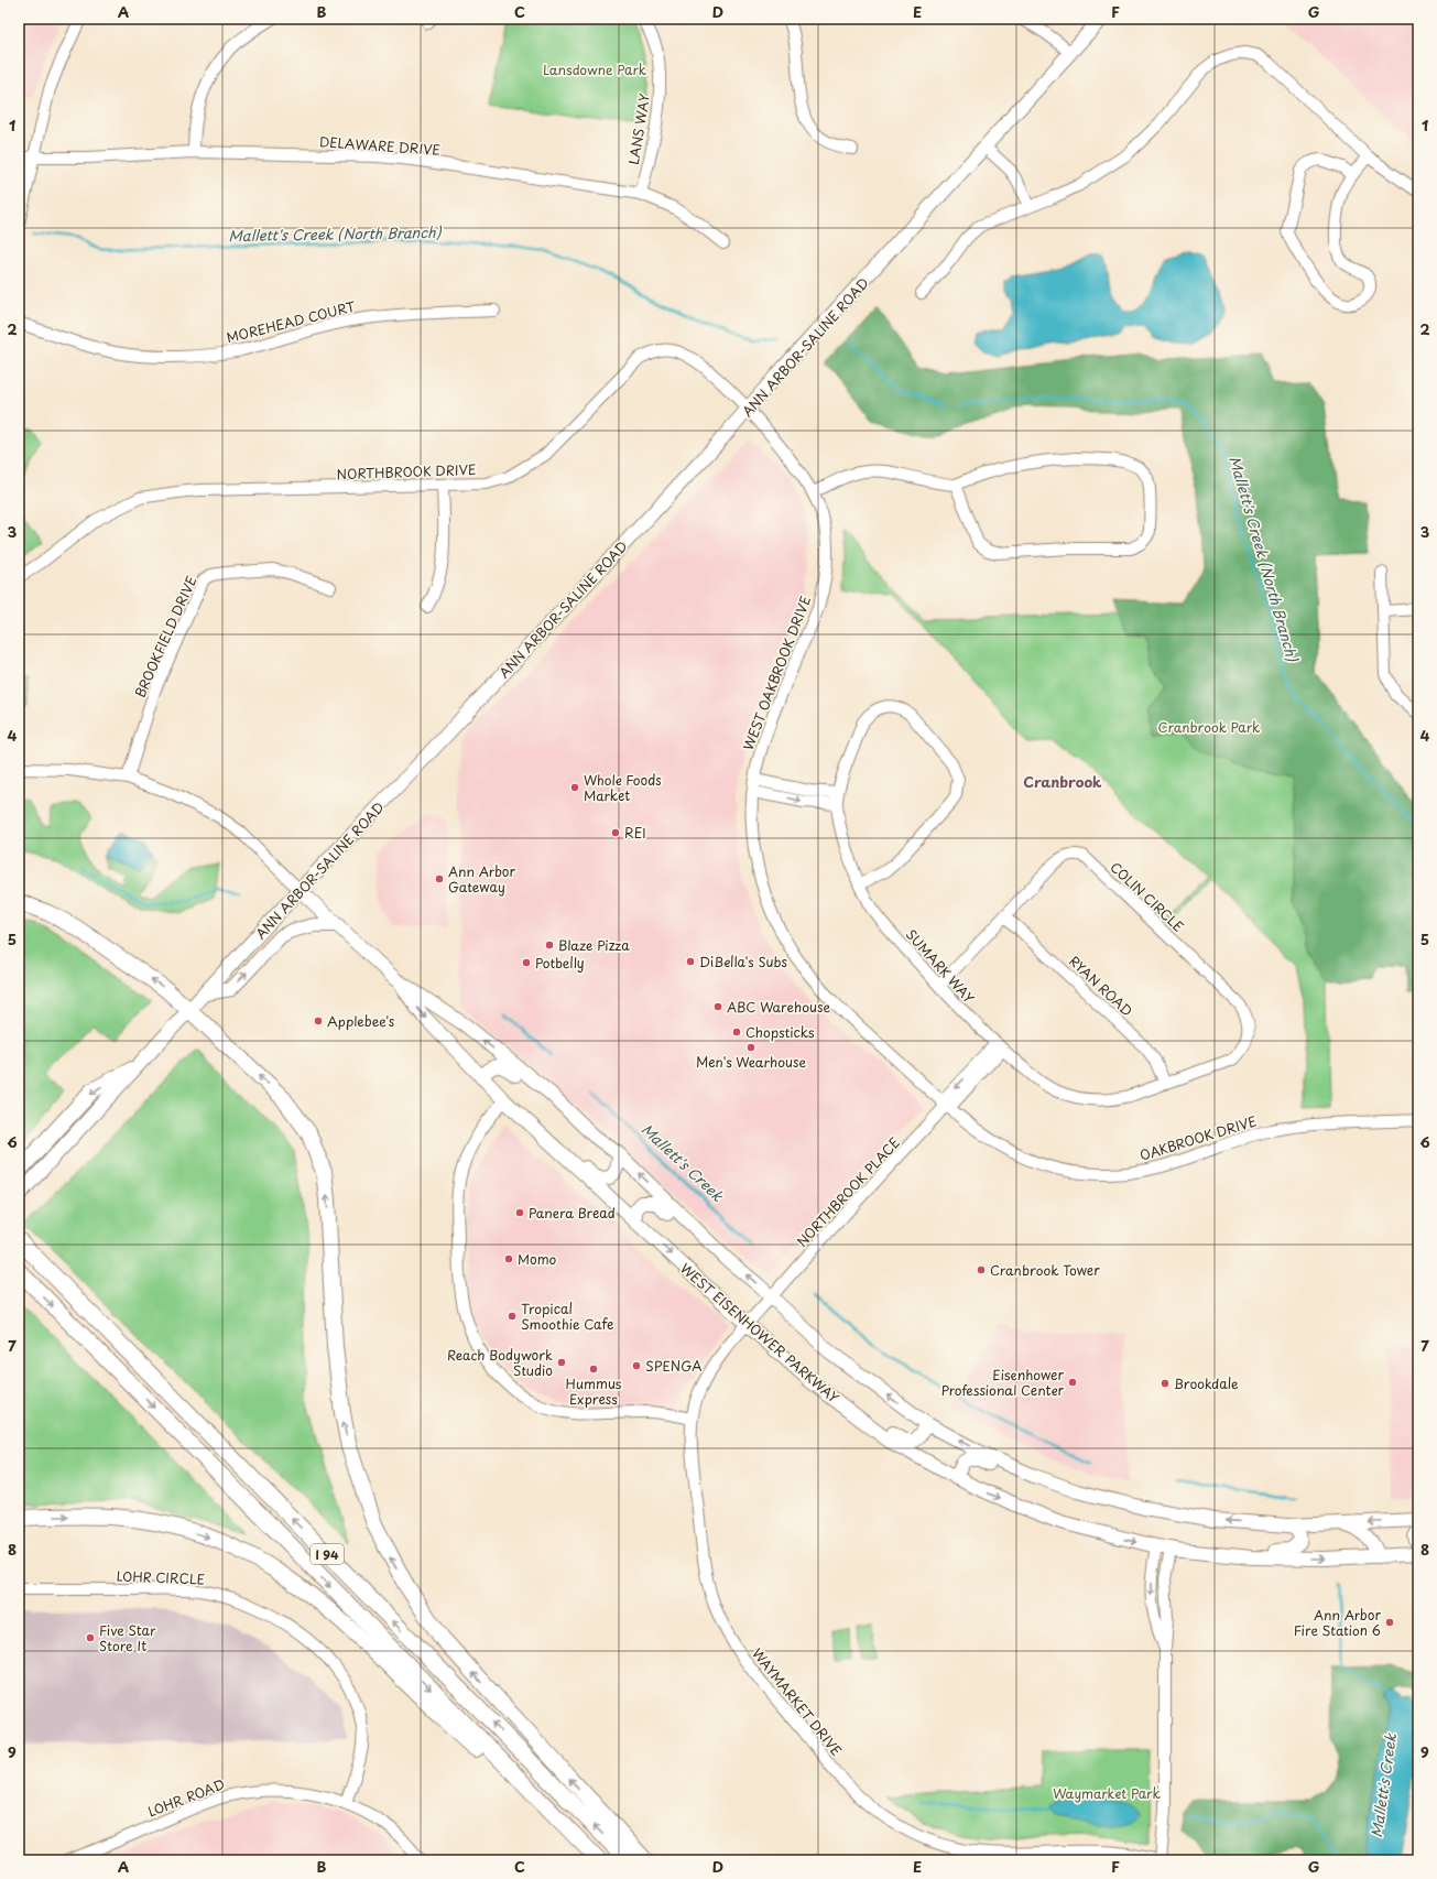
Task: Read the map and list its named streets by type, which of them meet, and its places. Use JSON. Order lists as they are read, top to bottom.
{
  "streets": {
    "highway": ["I 94"],
    "main road": ["ANN ARBOR-SALINE ROAD", "WEST EISENHOWER PARKWAY"],
    "street": [
      "LANS WAY",
      "DELAWARE DRIVE",
      "MOREHEAD COURT",
      "NORTHBROOK DRIVE",
      "BROOKFIELD DRIVE",
      "WEST OAKBROOK DRIVE",
      "COLIN CIRCLE",
      "SUMARK WAY",
      "RYAN ROAD",
      "OAKBROOK DRIVE",
      "NORTHBROOK PLACE",
      "LOHR CIRCLE",
      "WAYMARKET DRIVE",
      "LOHR ROAD"
    ]
  },
  "crossings": [
    ["LANS WAY", "DELAWARE DRIVE"],
    ["ANN ARBOR-SALINE ROAD", "NORTHBROOK DRIVE"],
    ["ANN ARBOR-SALINE ROAD", "WEST OAKBROOK DRIVE"],
    ["ANN ARBOR-SALINE ROAD", "WEST EISENHOWER PARKWAY"],
    ["NORTHBROOK DRIVE", "WEST OAKBROOK DRIVE"],
    ["WEST OAKBROOK DRIVE", "OAKBROOK DRIVE"],
    ["COLIN CIRCLE", "SUMARK WAY"],
    ["COLIN CIRCLE", "RYAN ROAD"],
    ["SUMARK WAY", "RYAN ROAD"],
    ["SUMARK WAY", "NORTHBROOK PLACE"],
    ["OAKBROOK DRIVE", "NORTHBROOK PLACE"],
    ["NORTHBROOK PLACE", "WEST EISENHOWER PARKWAY"],
    ["NORTHBROOK PLACE", "WAYMARKET DRIVE"],
    ["WEST EISENHOWER PARKWAY", "WAYMARKET DRIVE"],
    ["LOHR CIRCLE", "LOHR ROAD"]
  ],
  "districts": ["Cranbrook"],
  "water": ["Mallett's Creek (North Branch)", "Mallett's Creek"],
  "parks": ["Lansdowne Park", "Cranbrook Park", "Waymarket Park"],
  "places": [
    "Whole Foods Market",
    "REI",
    "Ann Arbor Gateway",
    "Blaze Pizza",
    "DiBella's Subs",
    "Potbelly",
    "ABC Warehouse",
    "Applebee's",
    "Chopsticks",
    "Men's Wearhouse",
    "Panera Bread",
    "Momo",
    "Cranbrook Tower",
    "Tropical Smoothie Cafe",
    "Reach Bodywork Studio",
    "SPENGA",
    "Hummus Express",
    "Eisenhower Professional Center",
    "Brookdale",
    "Ann Arbor Fire Station 6",
    "Five Star Store It"
  ],
  "grid": {
    "columns": [
      "A",
      "B",
      "C",
      "D",
      "E",
      "F",
      "G"
    ],
    "rows": [
      "1",
      "2",
      "3",
      "4",
      "5",
      "6",
      "7",
      "8",
      "9"
    ]
  }
}
